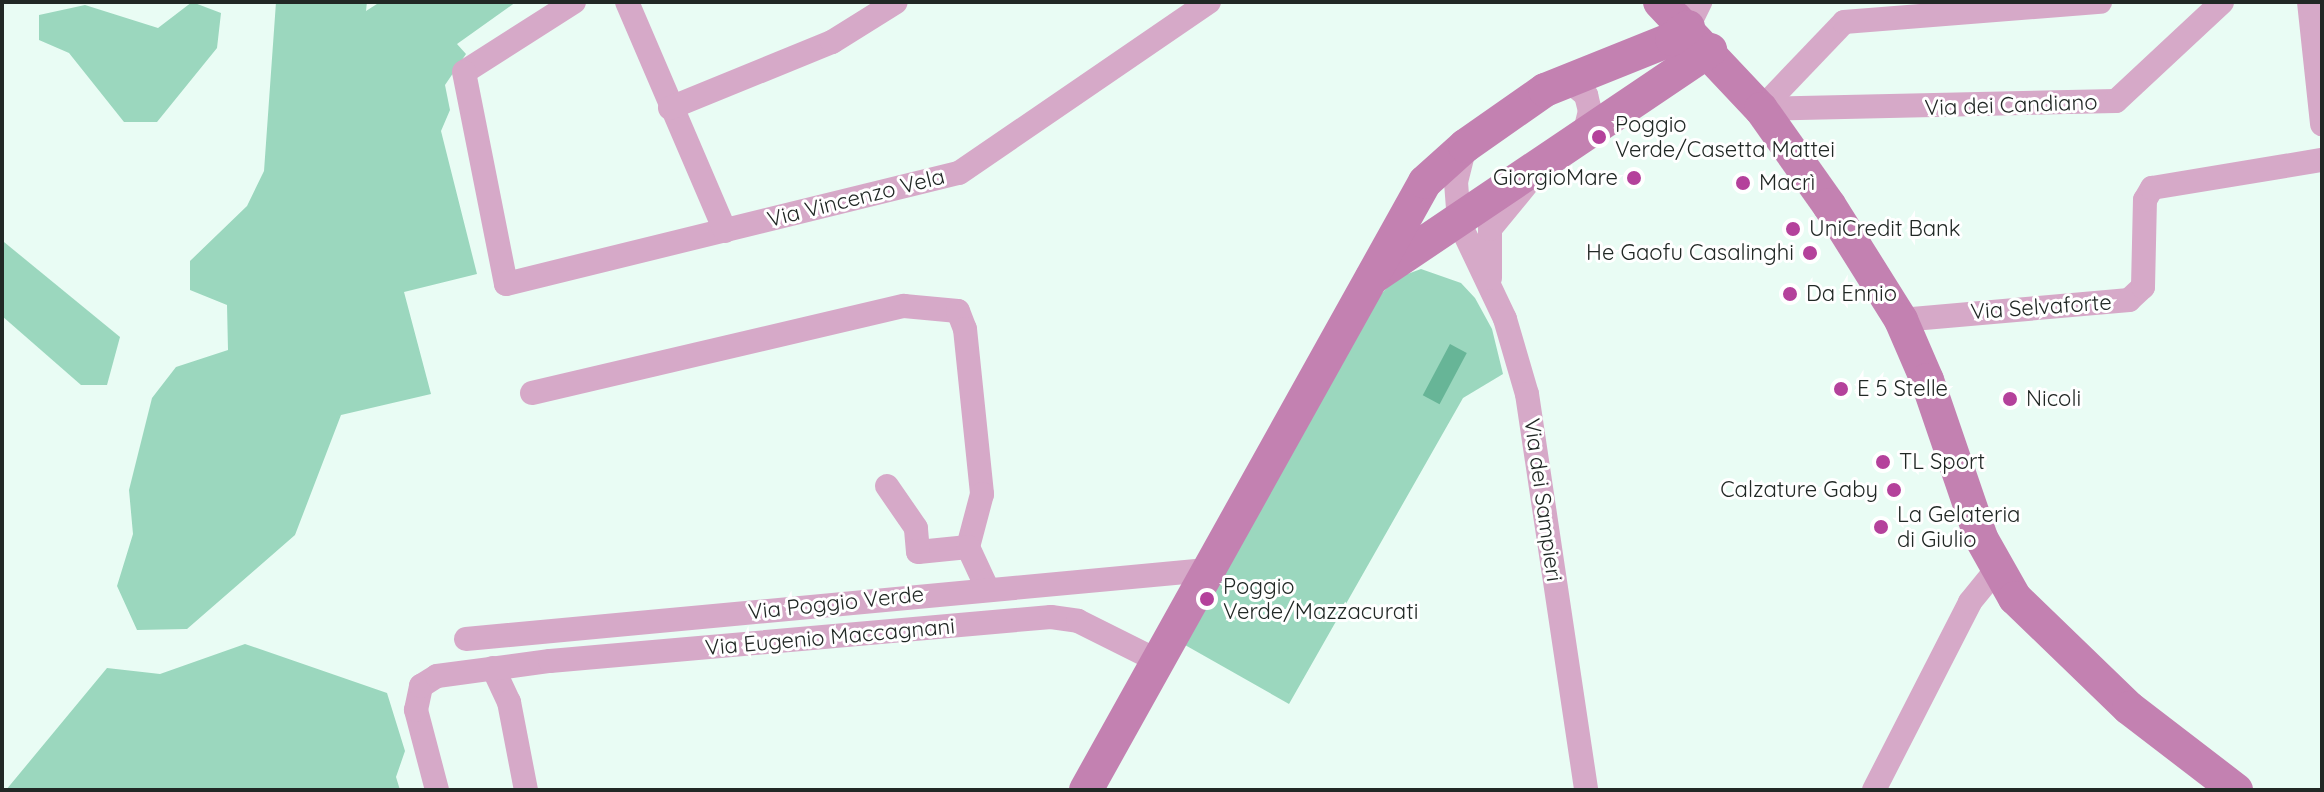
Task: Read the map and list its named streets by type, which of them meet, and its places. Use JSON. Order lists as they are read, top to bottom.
{
  "streets": {
    "street": [
      "Via dei Candiano",
      "Via Vincenzo Vela",
      "Via Selvaforte",
      "Via dei Sampieri",
      "Via Poggio Verde",
      "Via Eugenio Maccagnani"
    ]
  },
  "places": [
    "Poggio Verde/Casetta Mattei",
    "GiorgioMare",
    "Macrì",
    "UniCredit Bank",
    "He Gaofu Casalinghi",
    "Da Ennio",
    "E 5 Stelle",
    "Nicoli",
    "TL Sport",
    "Calzature Gaby",
    "La Gelateria di Giulio",
    "Poggio Verde/Mazzacurati"
  ]
}
